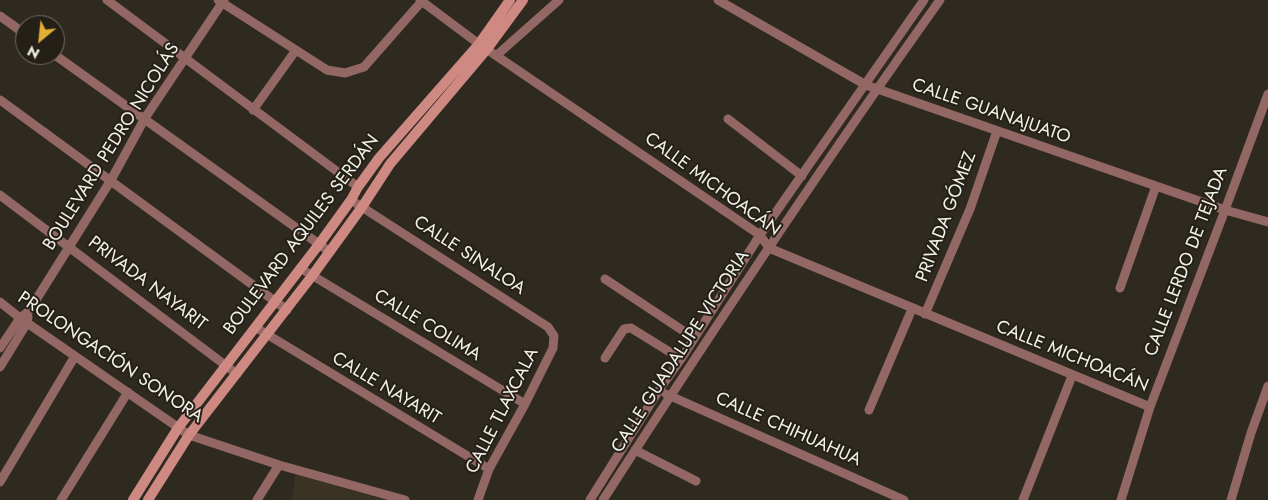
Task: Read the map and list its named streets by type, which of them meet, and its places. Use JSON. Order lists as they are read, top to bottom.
{
  "streets": {
    "street": [
      "CALLE GUANAJUATO",
      "BOULEVARD PEDRO NICOLÁS",
      "CALLE MICHOACÁN",
      "PRIVADA GÓMEZ",
      "BOULEVARD AQUILES SERDÁN",
      "CALLE SINALOA",
      "CALLE LERDO DE TEJADA",
      "PRIVADA NAYARIT",
      "CALLE COLIMA",
      "CALLE GUADALUPE VICTORIA",
      "PROLONGACIÓN SONORA",
      "CALLE NAYARIT",
      "CALLE TLAXCALA",
      "CALLE CHIHUAHUA"
    ]
  },
  "crossings": [
    ["CALLE GUANAJUATO", "PRIVADA GÓMEZ"],
    ["CALLE GUANAJUATO", "CALLE LERDO DE TEJADA"],
    ["CALLE GUANAJUATO", "CALLE GUADALUPE VICTORIA"],
    ["BOULEVARD PEDRO NICOLÁS", "PRIVADA NAYARIT"],
    ["BOULEVARD PEDRO NICOLÁS", "PROLONGACIÓN SONORA"],
    ["CALLE MICHOACÁN", "PRIVADA GÓMEZ"],
    ["CALLE MICHOACÁN", "BOULEVARD AQUILES SERDÁN"],
    ["CALLE MICHOACÁN", "CALLE LERDO DE TEJADA"],
    ["CALLE MICHOACÁN", "CALLE GUADALUPE VICTORIA"],
    ["BOULEVARD AQUILES SERDÁN", "CALLE SINALOA"],
    ["BOULEVARD AQUILES SERDÁN", "PRIVADA NAYARIT"],
    ["BOULEVARD AQUILES SERDÁN", "CALLE COLIMA"],
    ["BOULEVARD AQUILES SERDÁN", "PROLONGACIÓN SONORA"],
    ["BOULEVARD AQUILES SERDÁN", "CALLE NAYARIT"],
    ["CALLE SINALOA", "CALLE TLAXCALA"],
    ["CALLE COLIMA", "CALLE TLAXCALA"],
    ["CALLE GUADALUPE VICTORIA", "CALLE CHIHUAHUA"],
    ["CALLE NAYARIT", "CALLE TLAXCALA"]
  ],
  "north": "bottom left"
}
